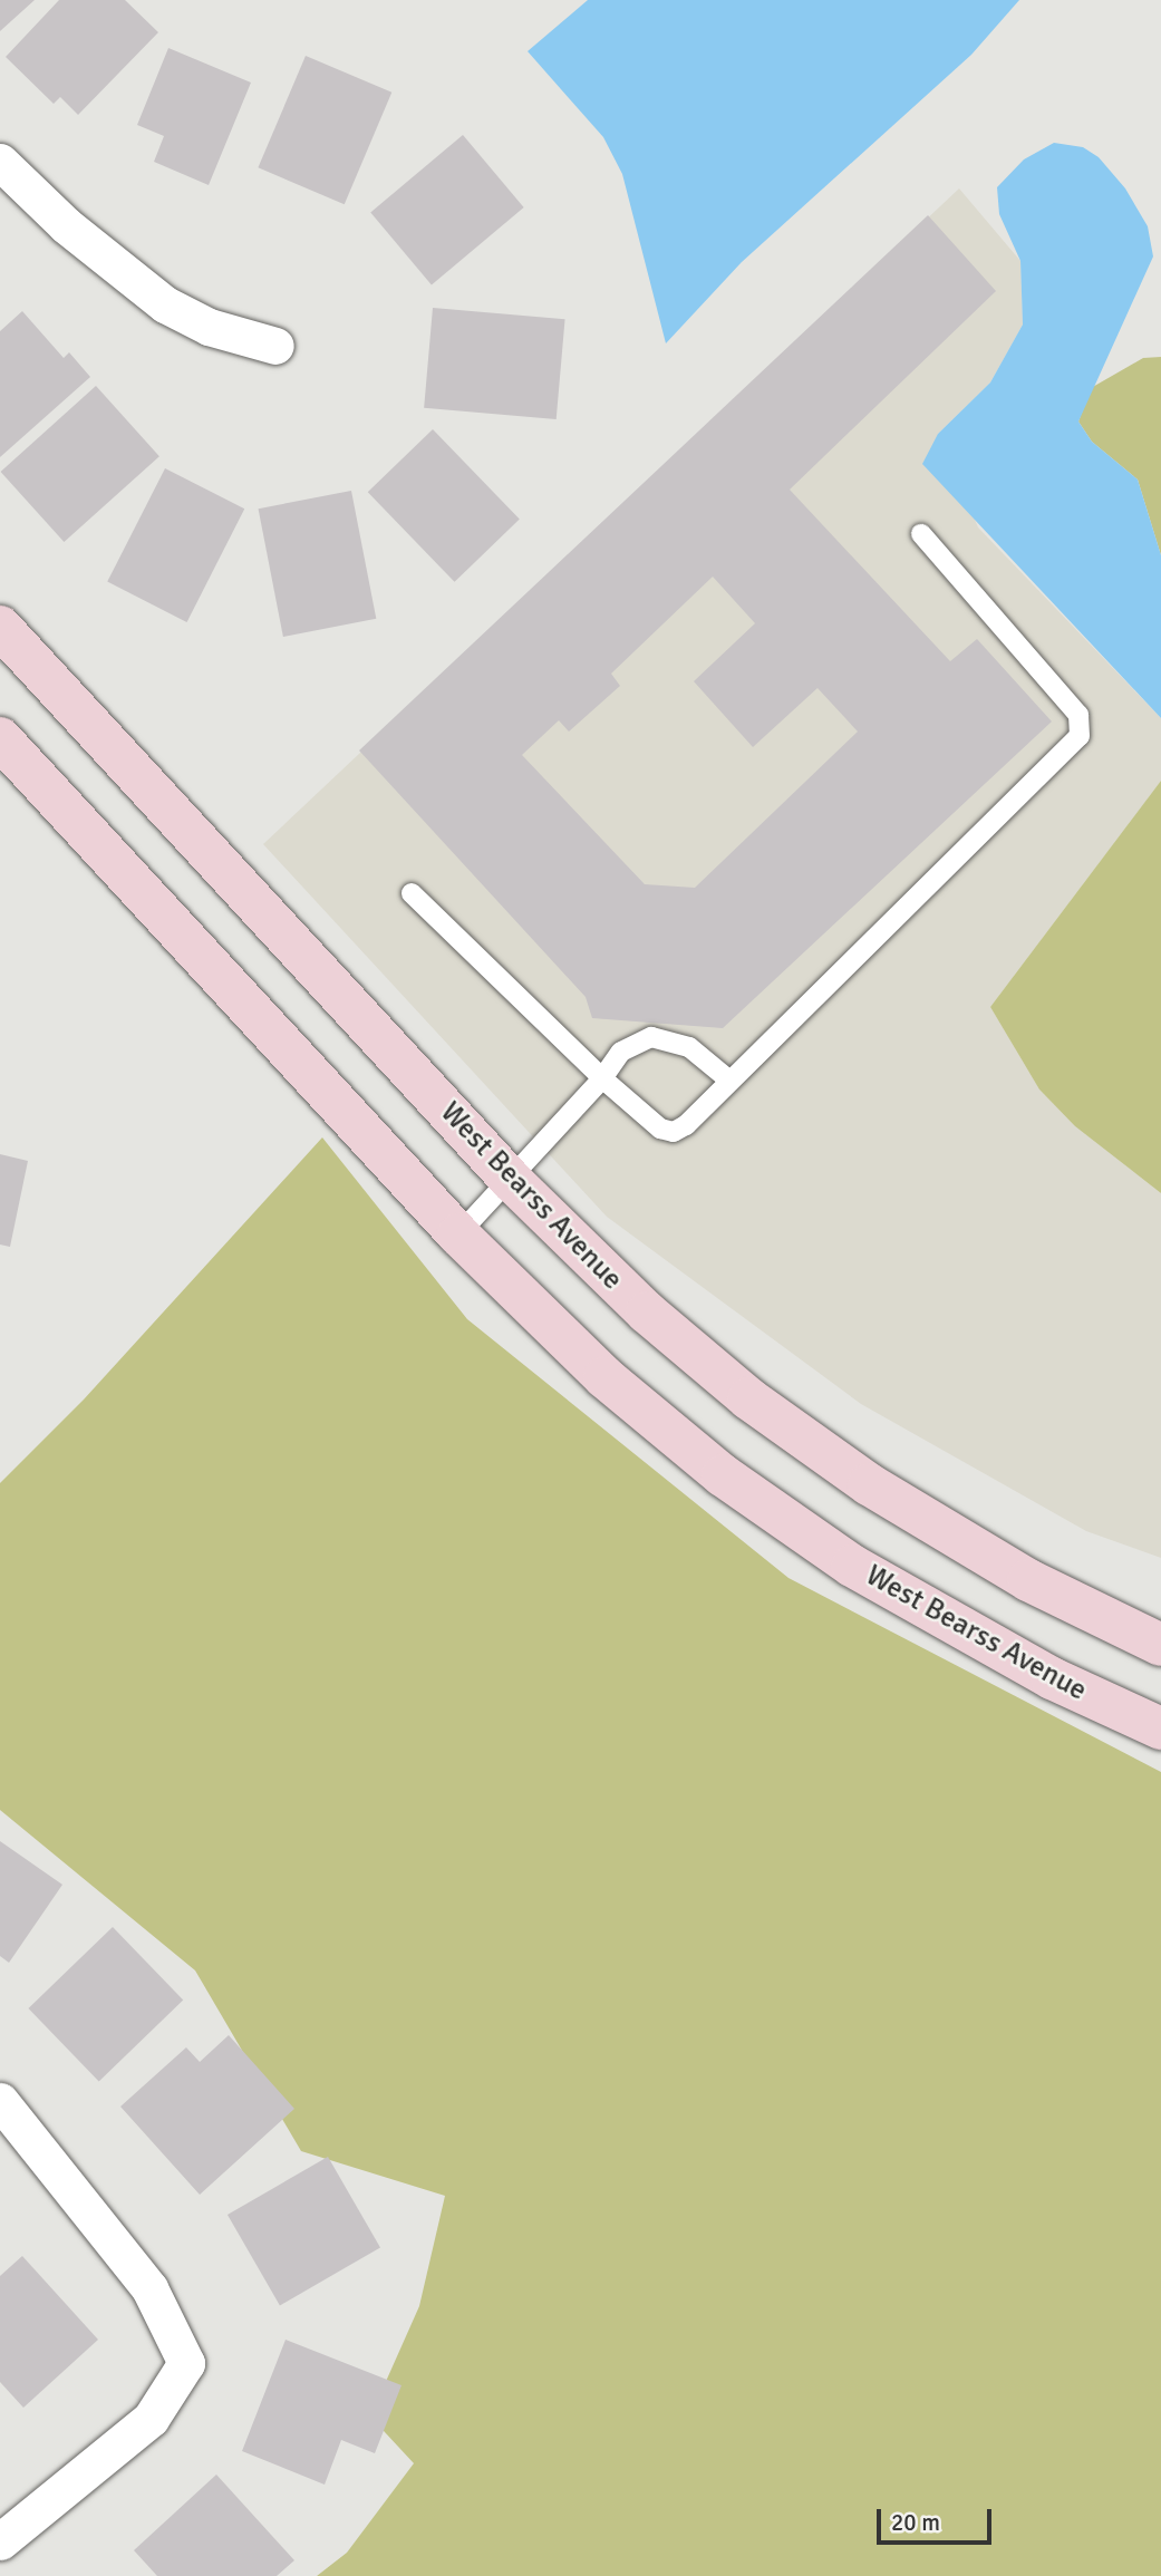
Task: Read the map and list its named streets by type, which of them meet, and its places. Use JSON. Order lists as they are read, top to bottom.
{
  "streets": {
    "main road": ["West Bearss Avenue"]
  },
  "scale_bar": "20 m"
}
